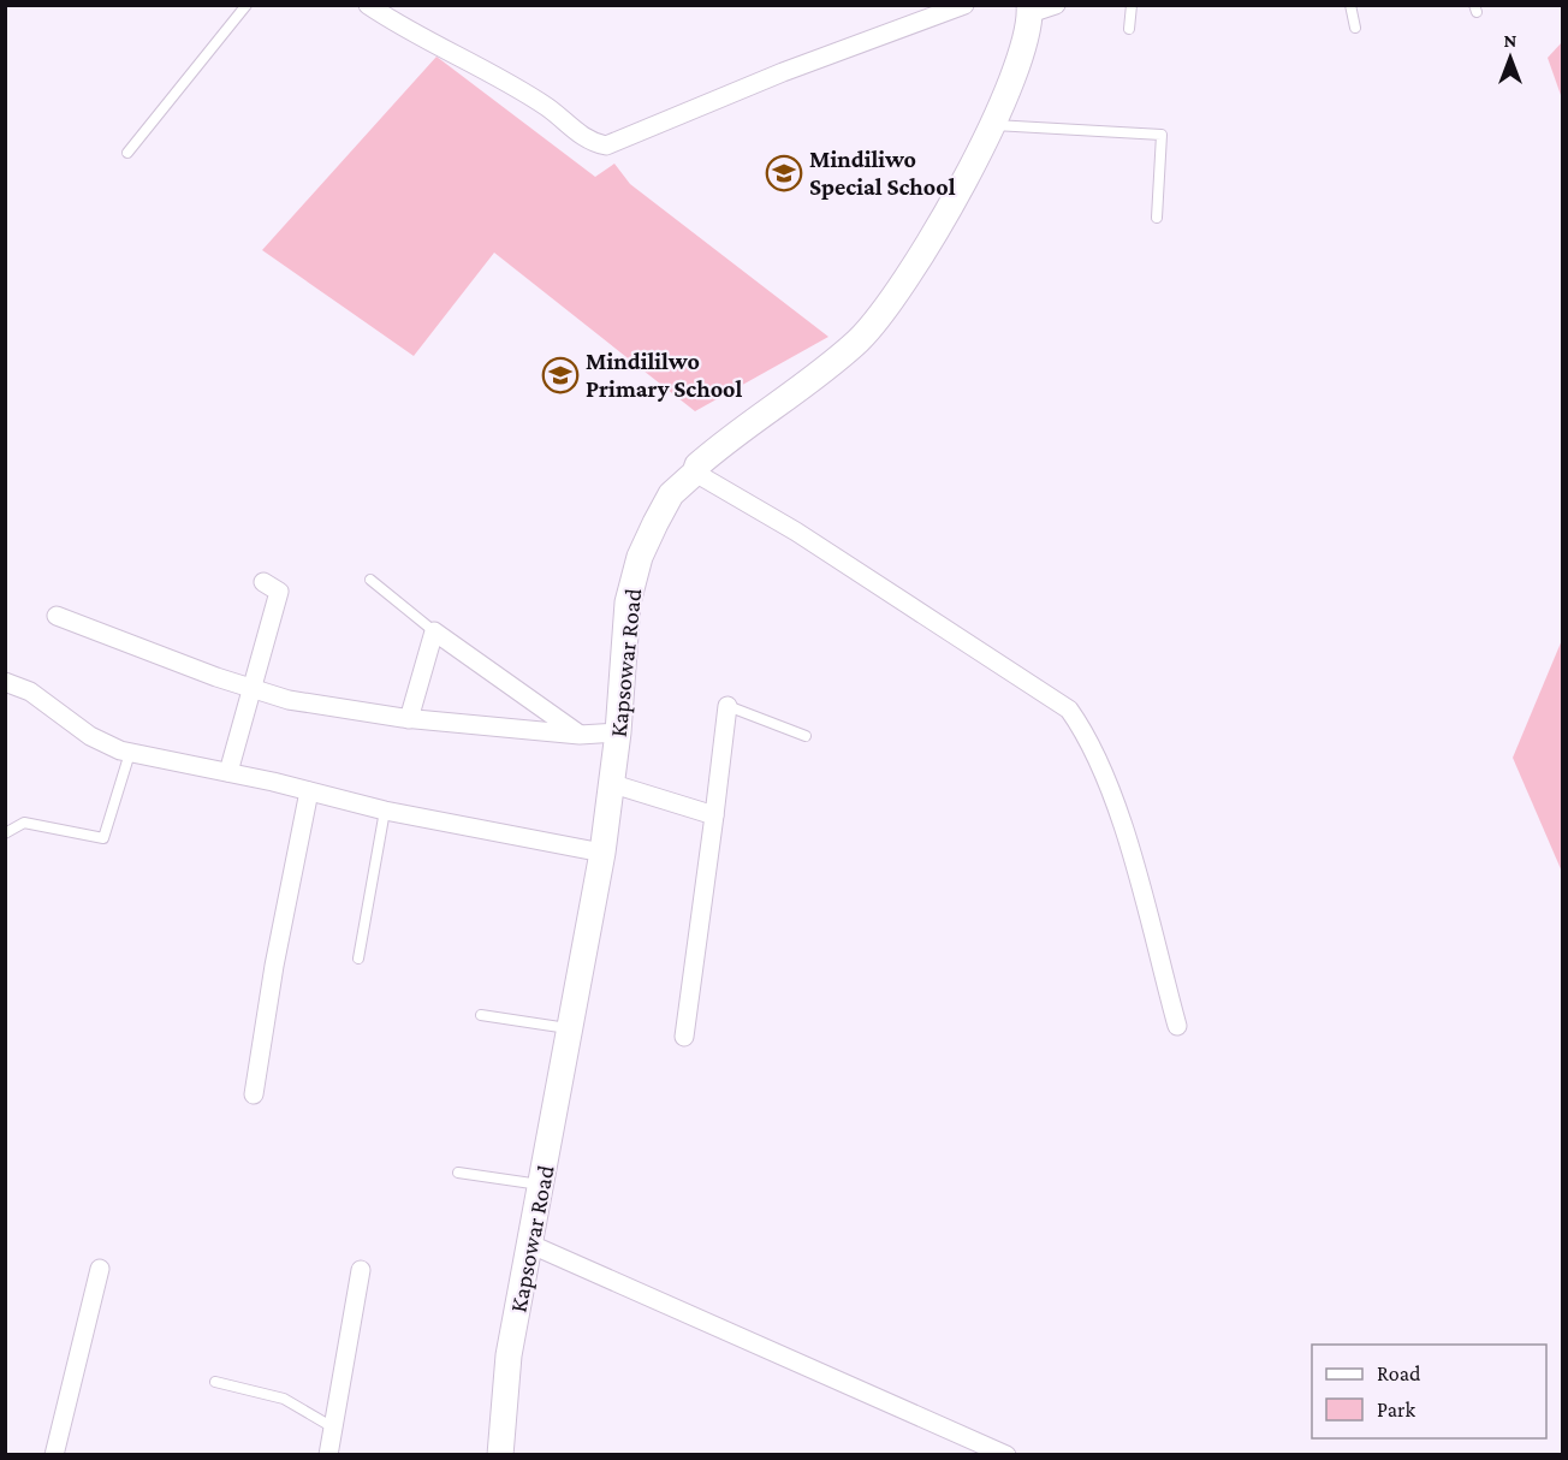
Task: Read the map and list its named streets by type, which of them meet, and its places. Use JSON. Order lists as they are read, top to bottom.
{
  "streets": {
    "main road": ["Kapsowar Road"]
  },
  "places": {
    "school or university": ["Mindiliwo Special School", "Mindililwo Primary School"]
  },
  "legend": ["Road", "Park"],
  "north": "top"
}
